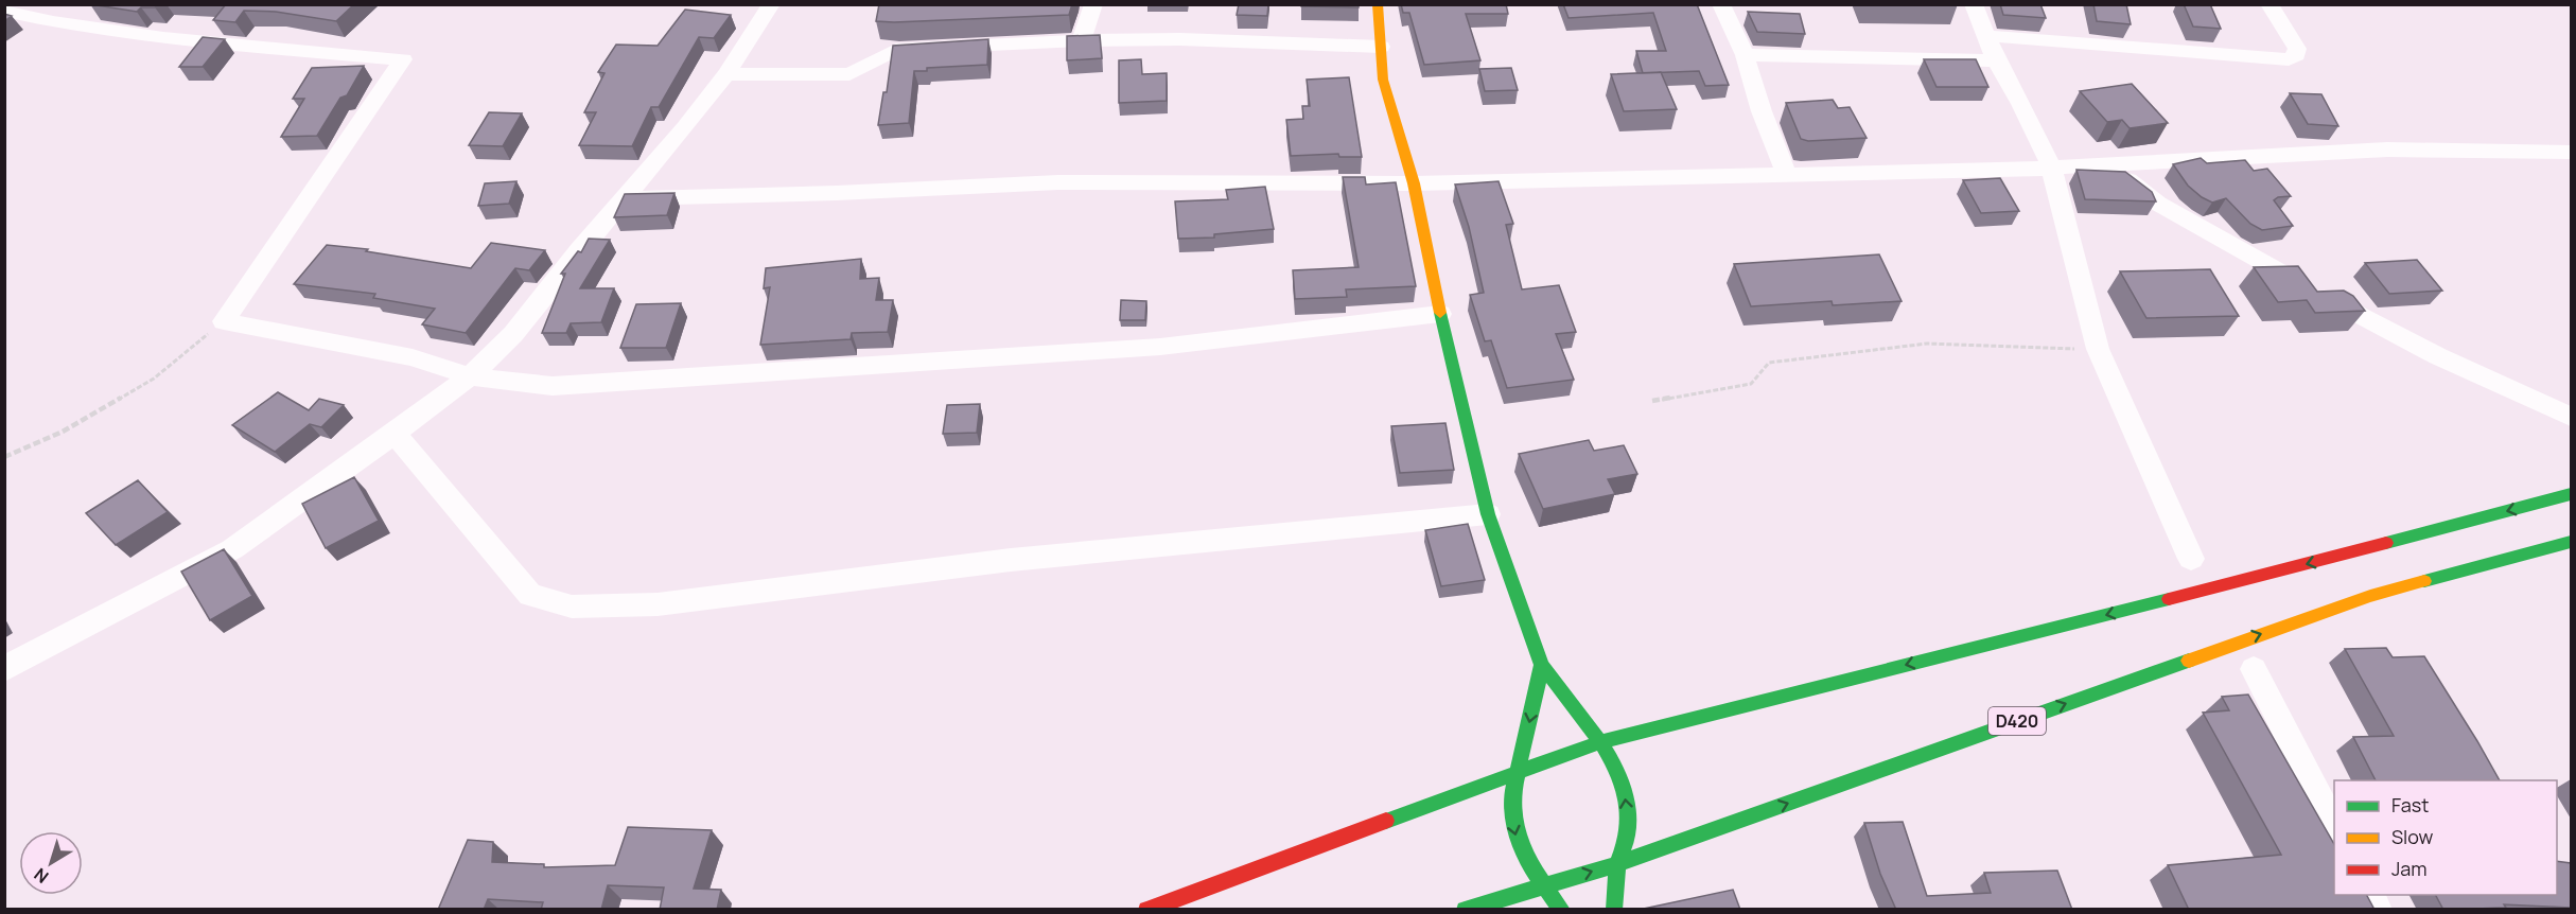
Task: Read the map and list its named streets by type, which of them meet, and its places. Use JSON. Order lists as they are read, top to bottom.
{
  "streets": {
    "main road": ["D420"]
  },
  "legend": ["Fast", "Slow", "Jam"],
  "north": "bottom left"
}
